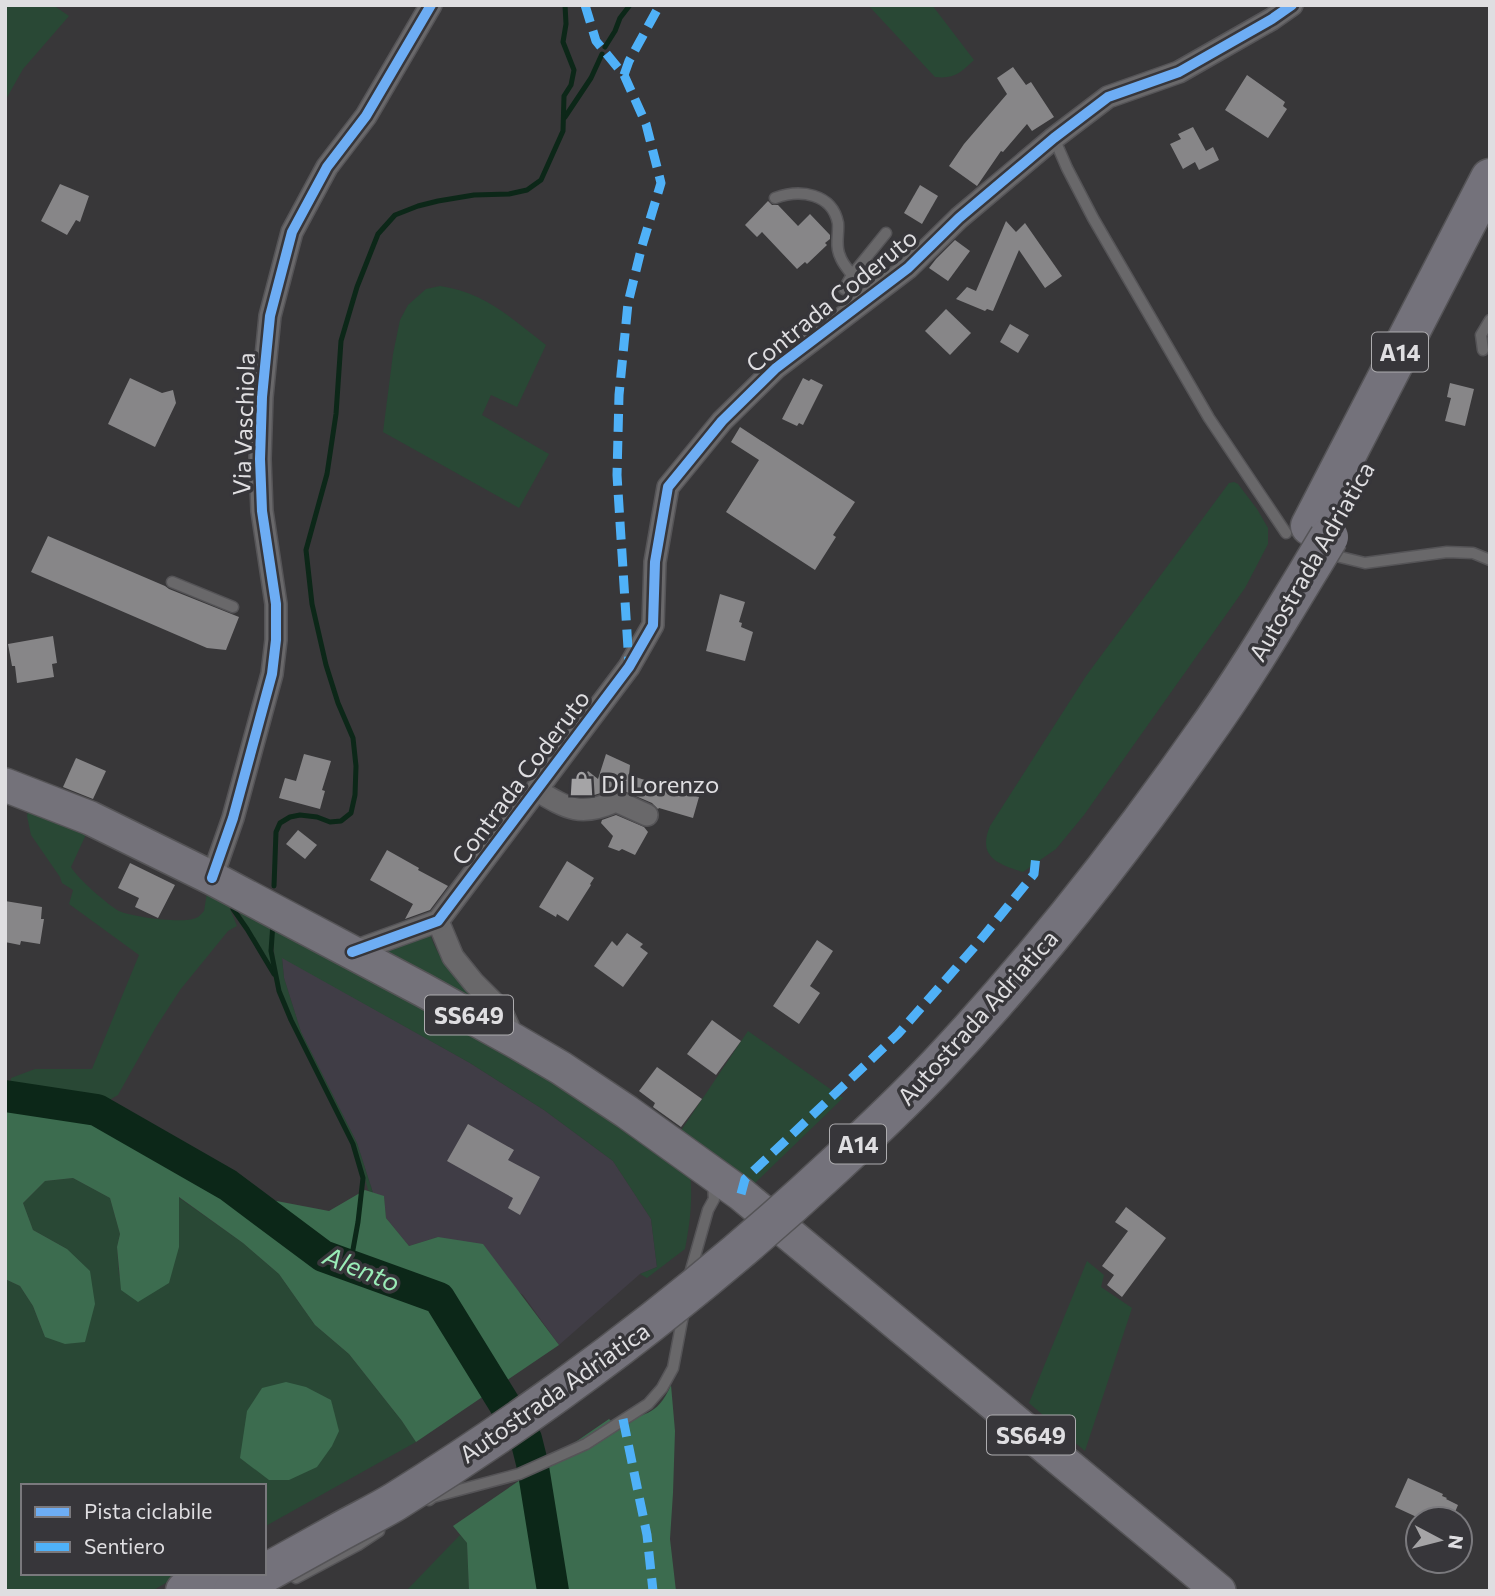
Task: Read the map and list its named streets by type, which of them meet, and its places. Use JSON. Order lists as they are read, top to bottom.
{
  "streets": {
    "highway": ["A14", "Autostrada Adriatica"],
    "main road": ["SS649"],
    "street": ["Contrada Coderuto", "Via Vaschiola"]
  },
  "crossings": [
    ["Via Vaschiola", "SS649"]
  ],
  "water": ["Alento"],
  "places": {
    "shop": ["Di Lorenzo"]
  },
  "legend": ["Pista ciclabile", "Sentiero"],
  "north": "right"
}
